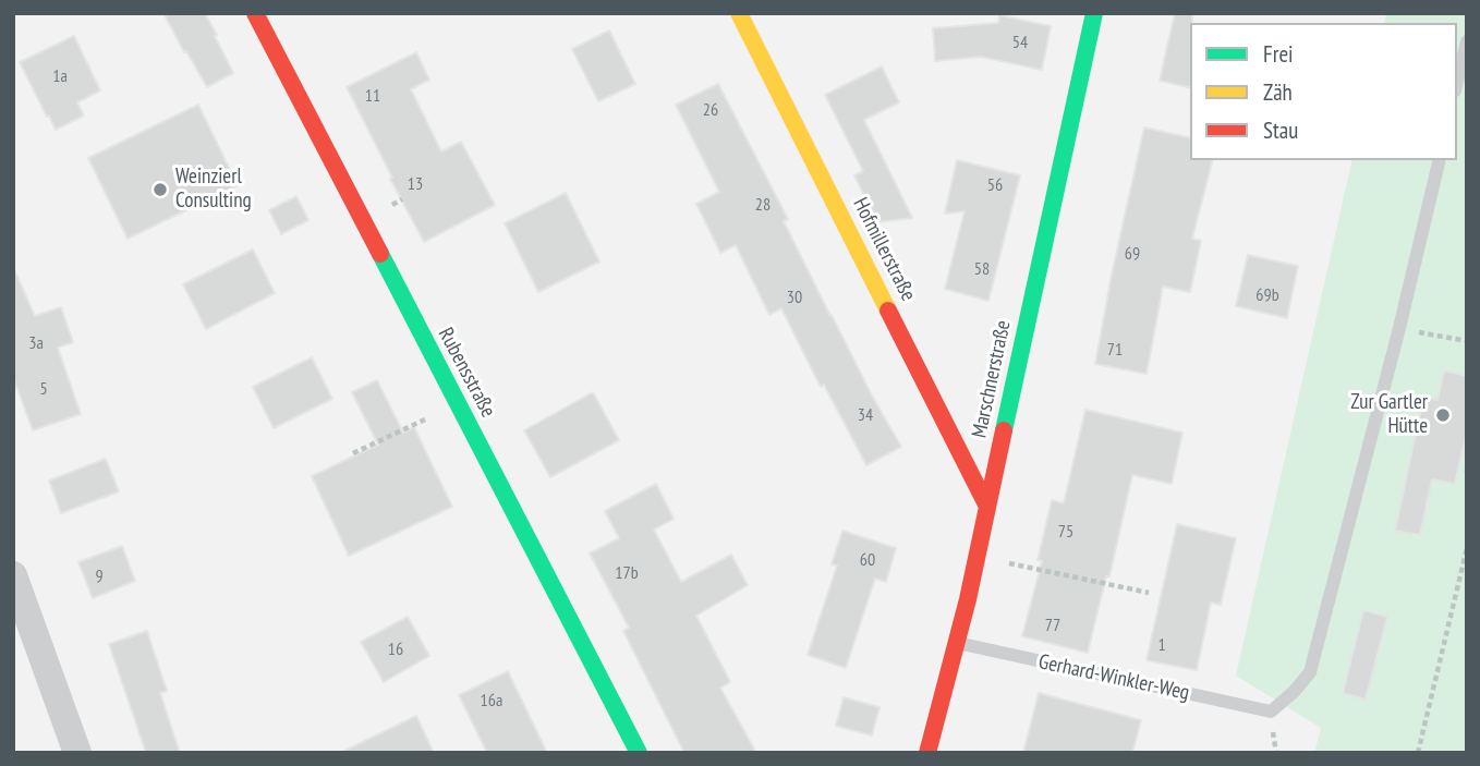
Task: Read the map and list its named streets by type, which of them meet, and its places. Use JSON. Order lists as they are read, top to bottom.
{
  "streets": {
    "street": ["Hofmillerstraße", "Rubensstraße", "Marschnerstraße"],
    "lane": ["Gerhard-Winkler-Weg"]
  },
  "crossings": [
    ["Hofmillerstraße", "Marschnerstraße"],
    ["Marschnerstraße", "Gerhard-Winkler-Weg"]
  ],
  "places": ["Weinzierl Consulting", "Zur Gartler Hütte"],
  "house_numbers": [
    "54",
    "1a",
    "11",
    "26",
    "13",
    "56",
    "28",
    "69",
    "58",
    "69b",
    "30",
    "3a",
    "71",
    "5",
    "34",
    "75",
    "60",
    "17b",
    "9",
    "77",
    "1",
    "16",
    "16a"
  ],
  "legend": ["Frei", "Zäh", "Stau"]
}
